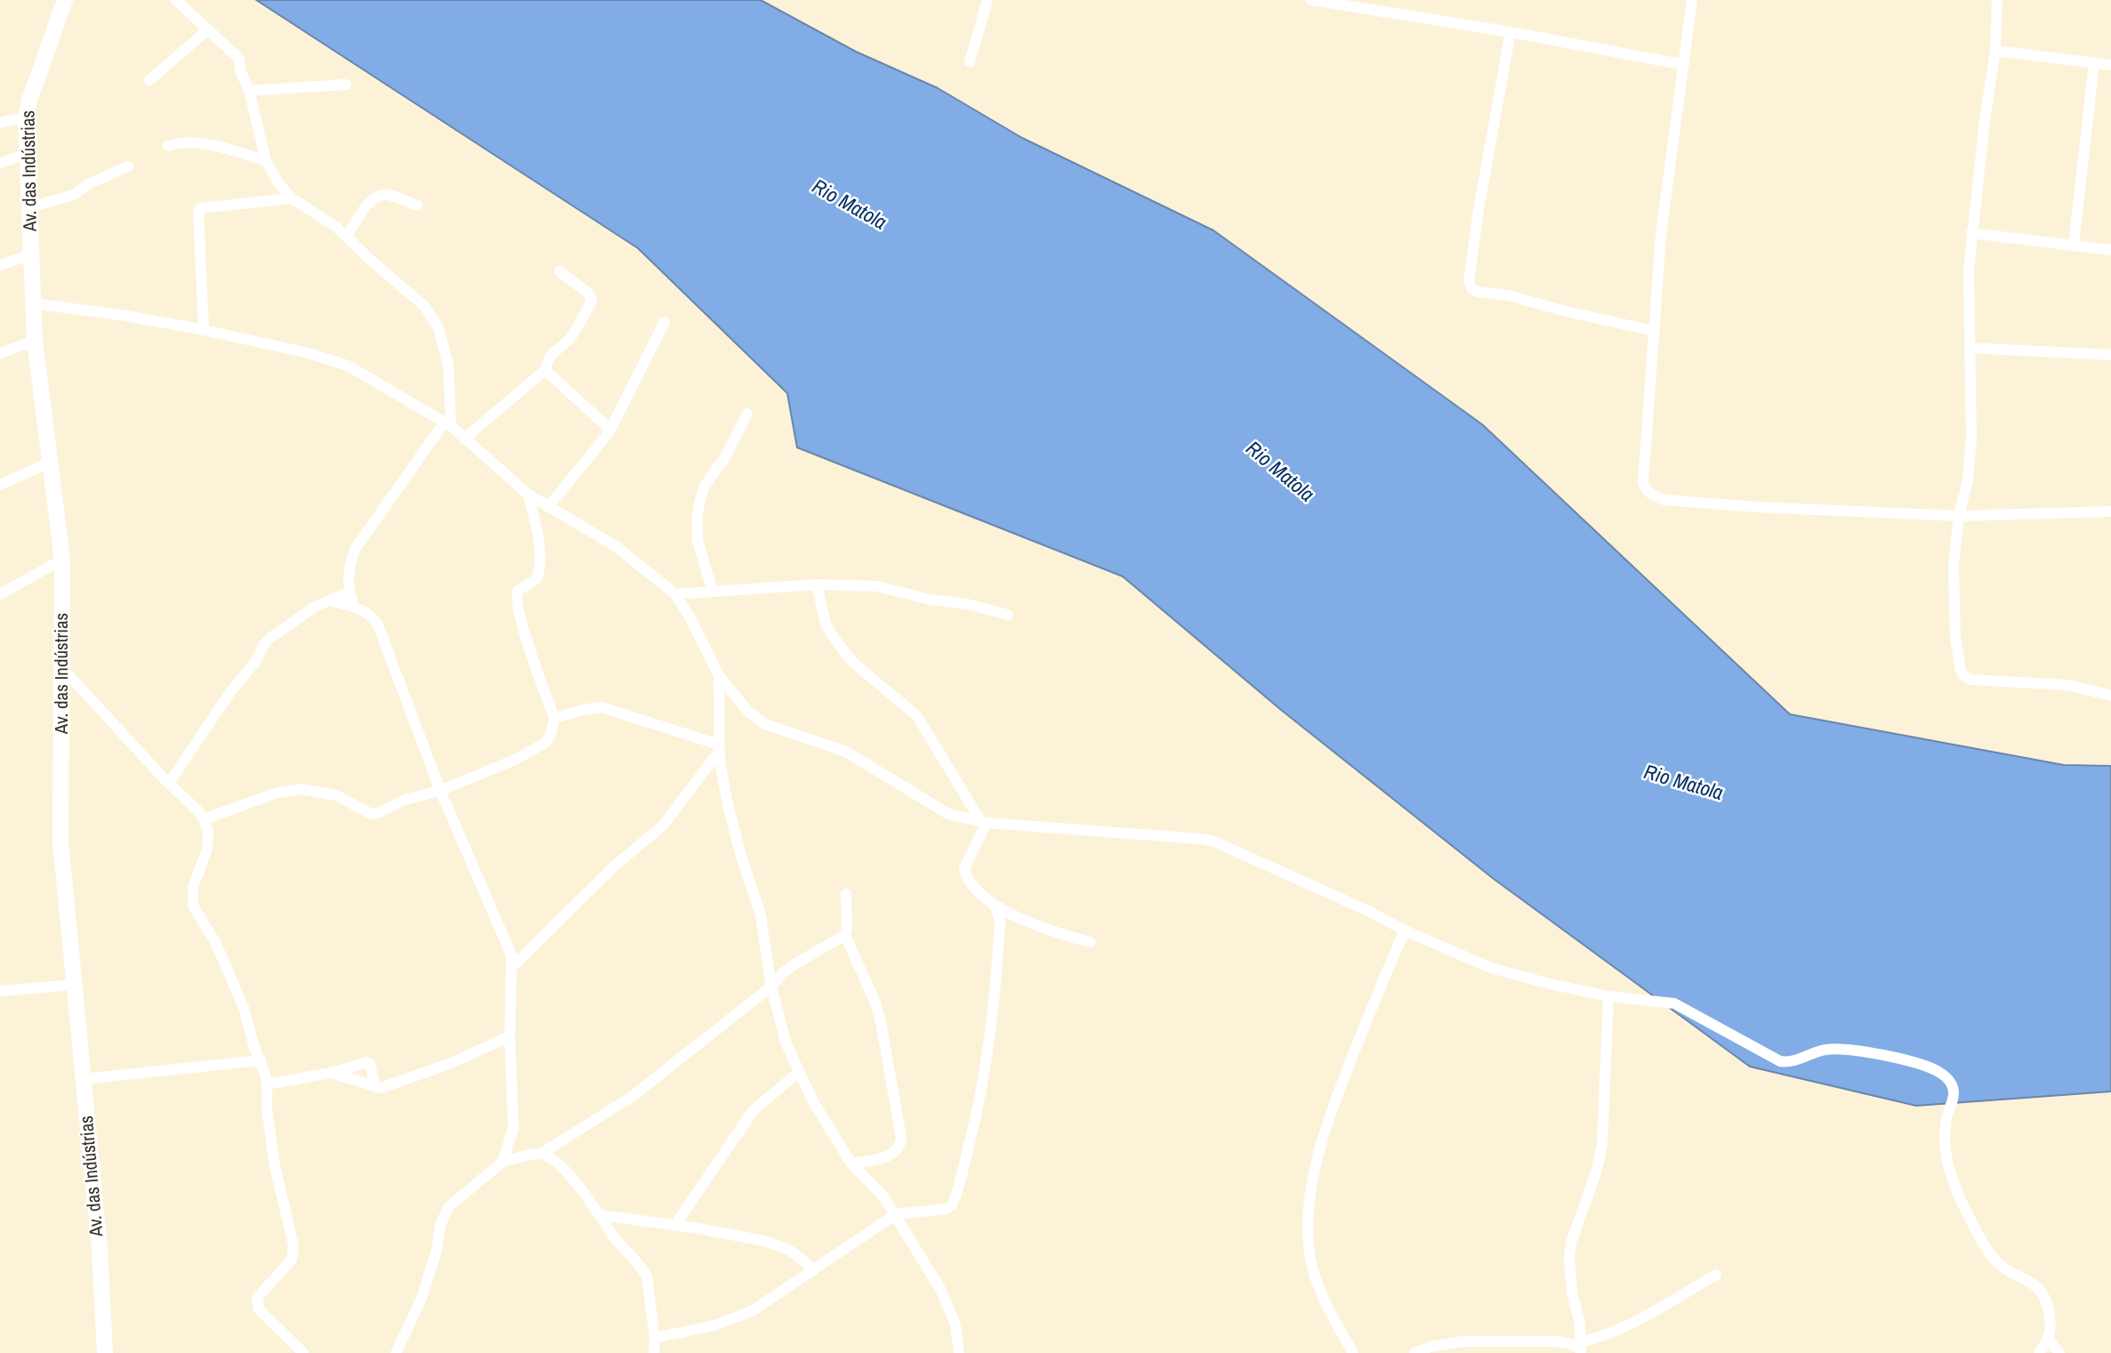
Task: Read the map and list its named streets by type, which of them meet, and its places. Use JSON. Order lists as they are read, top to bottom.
{
  "streets": {
    "street": ["Av. das Indústrias"]
  },
  "water": ["Rio Matola"]
}
